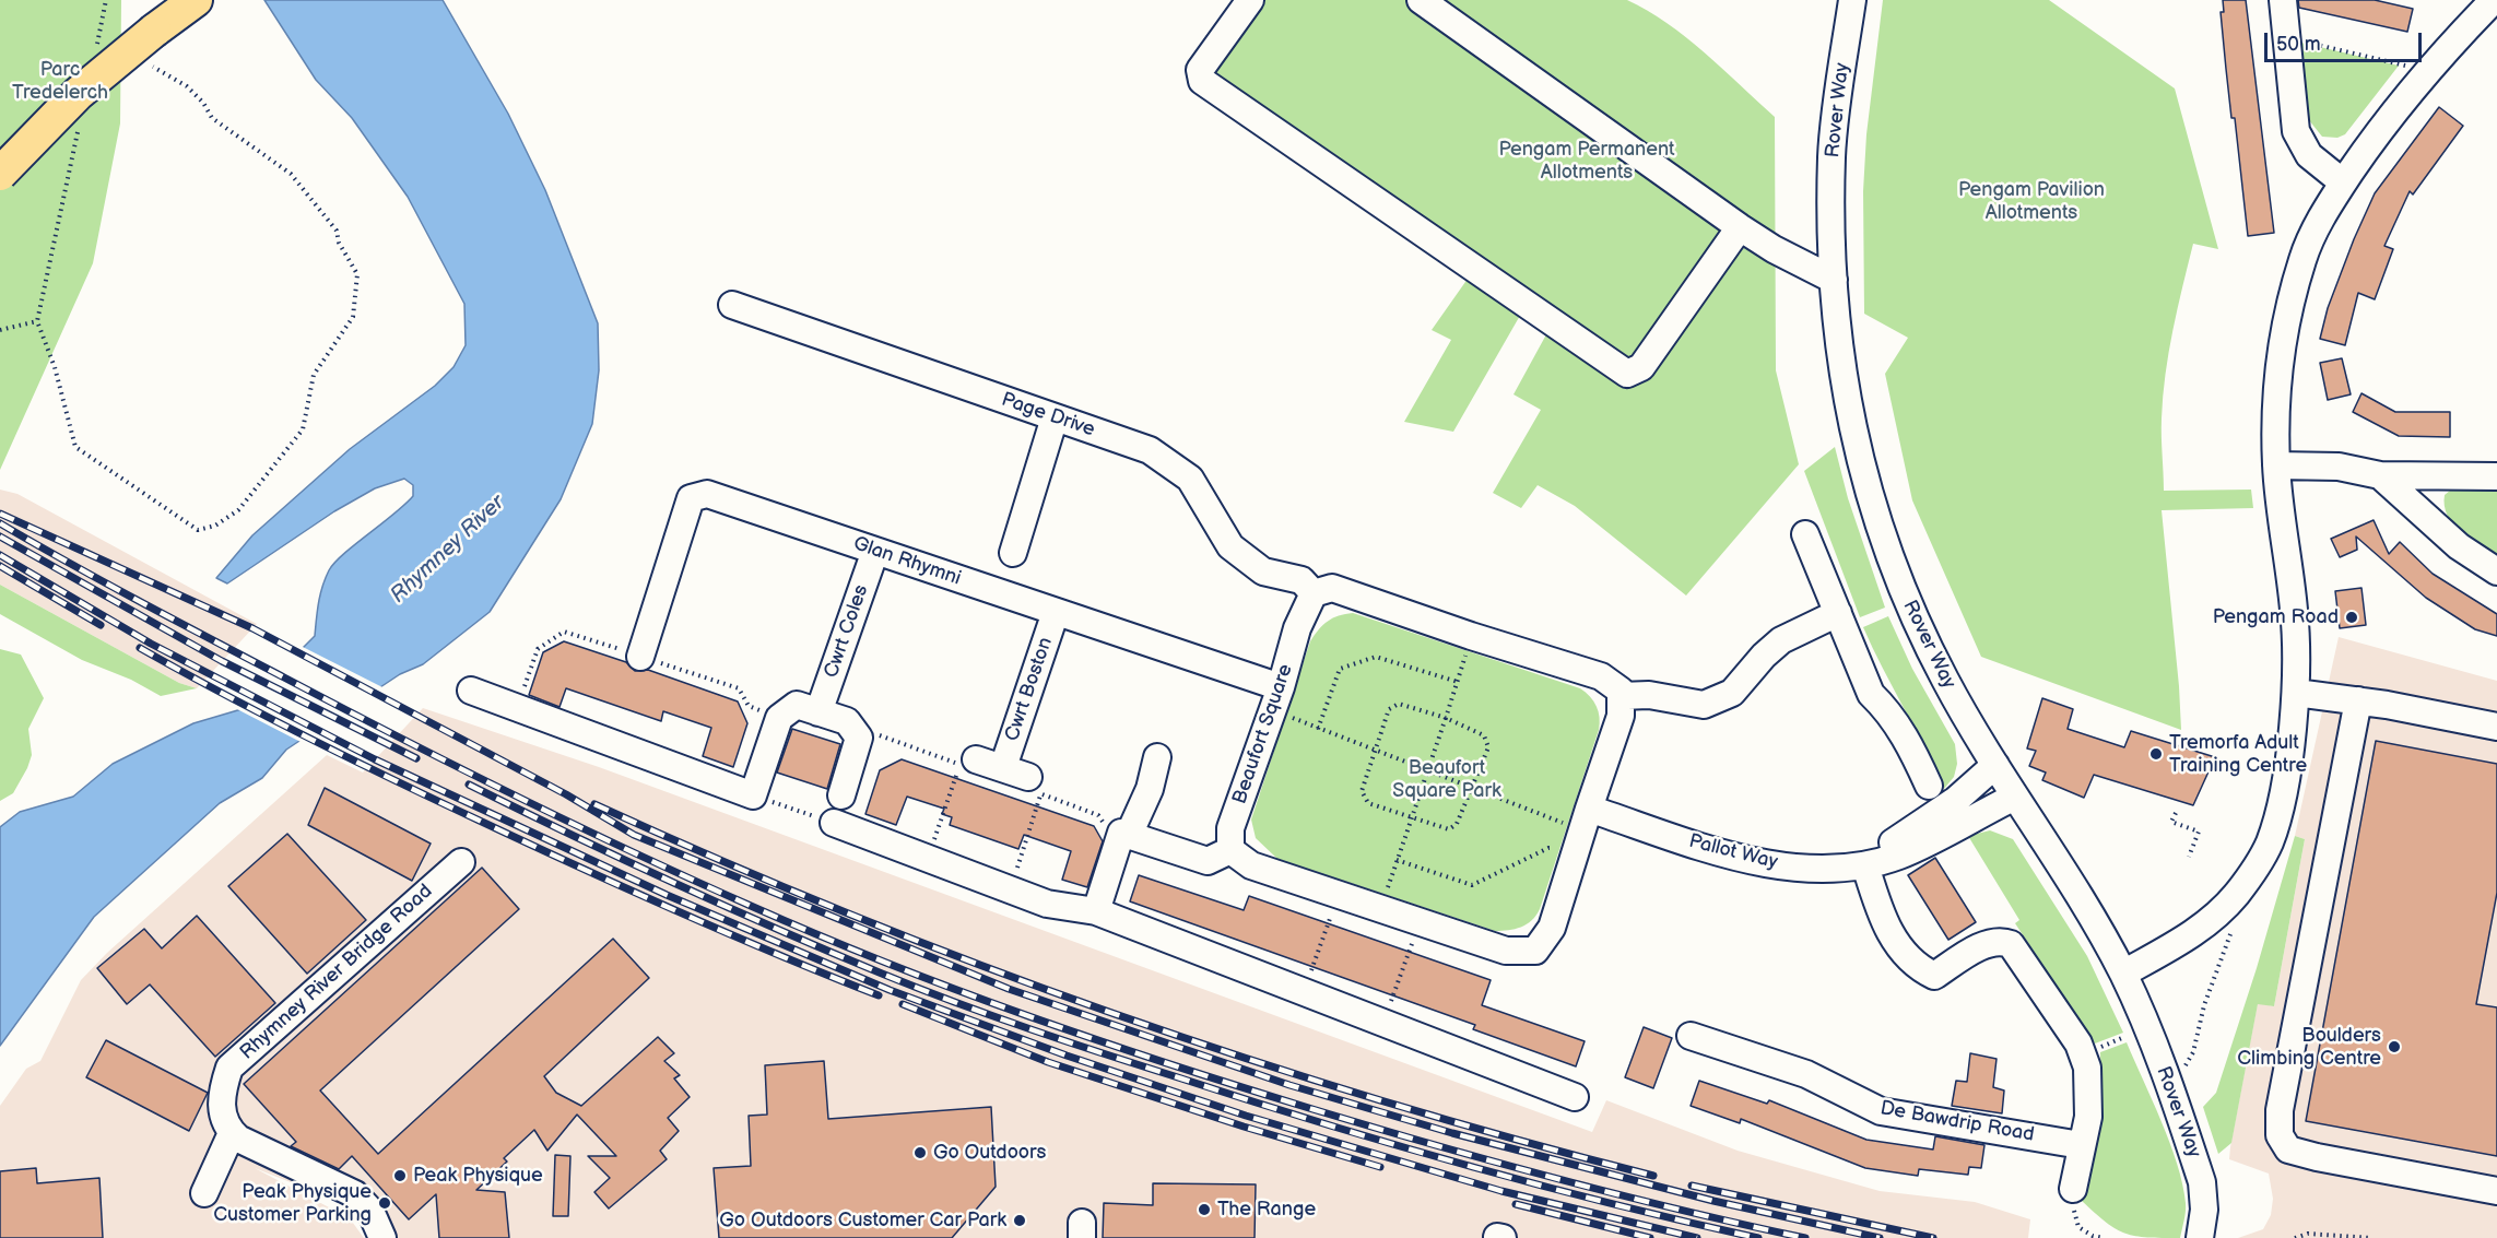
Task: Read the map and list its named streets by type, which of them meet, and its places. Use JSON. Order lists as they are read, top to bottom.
{
  "streets": {
    "street": [
      "Rover Way",
      "Page Drive",
      "Glan Rhymni",
      "Cwrt Coles",
      "Cwrt Boston",
      "Beaufort Square",
      "Pallot Way",
      "Rhymney River Bridge Road",
      "De Bawdrip Road"
    ]
  },
  "crossings": [
    ["Rover Way", "Pallot Way"],
    ["Page Drive", "Beaufort Square"],
    ["Glan Rhymni", "Cwrt Coles"],
    ["Glan Rhymni", "Cwrt Boston"],
    ["Glan Rhymni", "Beaufort Square"]
  ],
  "water": ["Rhymney River"],
  "parks": [
    "Parc Tredelerch",
    "Pengam Permanent Allotments",
    "Pengam Pavilion Allotments",
    "Beaufort Square Park"
  ],
  "places": [
    "Pengam Road",
    "Tremorfa Adult Training Centre",
    "Boulders Climbing Centre",
    "Go Outdoors",
    "Peak Physique",
    "Peak Physique Customer Parking",
    "The Range",
    "Go Outdoors Customer Car Park"
  ],
  "scale_bar": "50 m"
}
